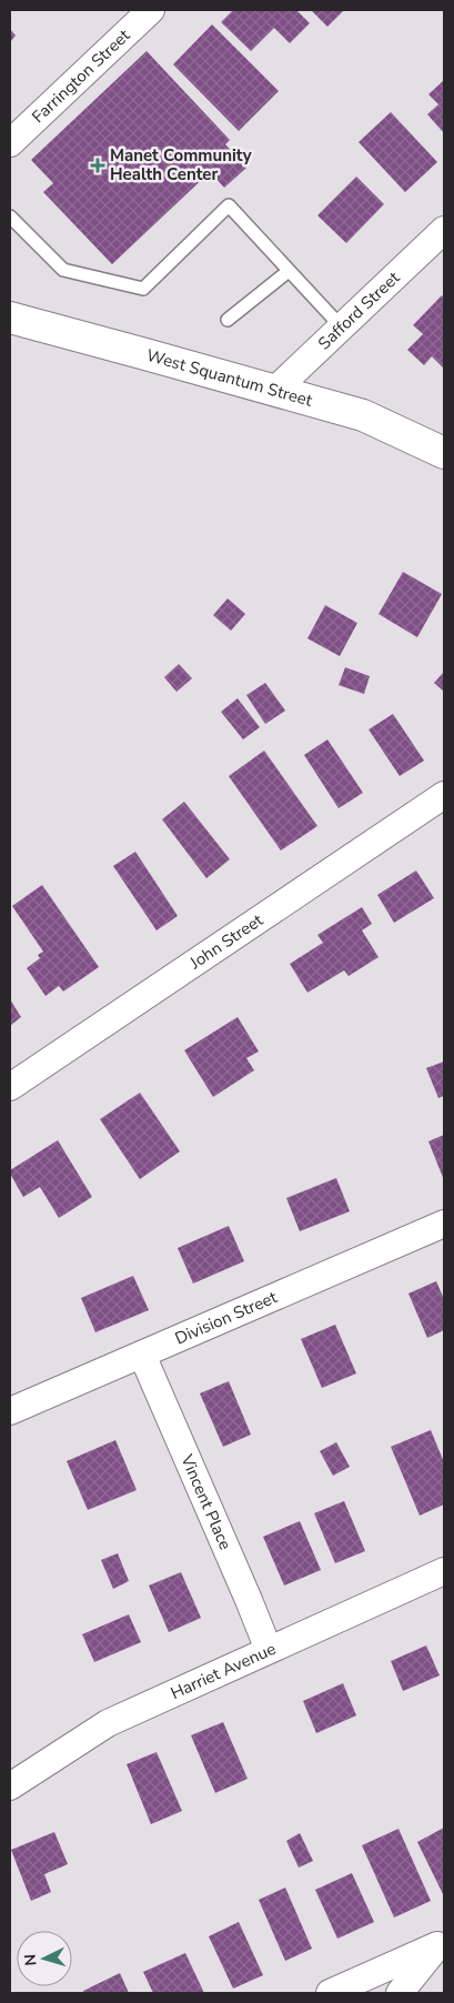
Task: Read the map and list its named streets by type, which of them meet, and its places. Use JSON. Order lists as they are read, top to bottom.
{
  "streets": {
    "main road": ["West Squantum Street"],
    "street": [
      "Farrington Street",
      "Safford Street",
      "John Street",
      "Division Street",
      "Vincent Place",
      "Harriet Avenue"
    ]
  },
  "crossings": [
    ["Safford Street", "West Squantum Street"],
    ["Division Street", "Vincent Place"],
    ["Vincent Place", "Harriet Avenue"]
  ],
  "places": {
    "health": ["Manet Community Health Center"]
  },
  "north": "left"
}
